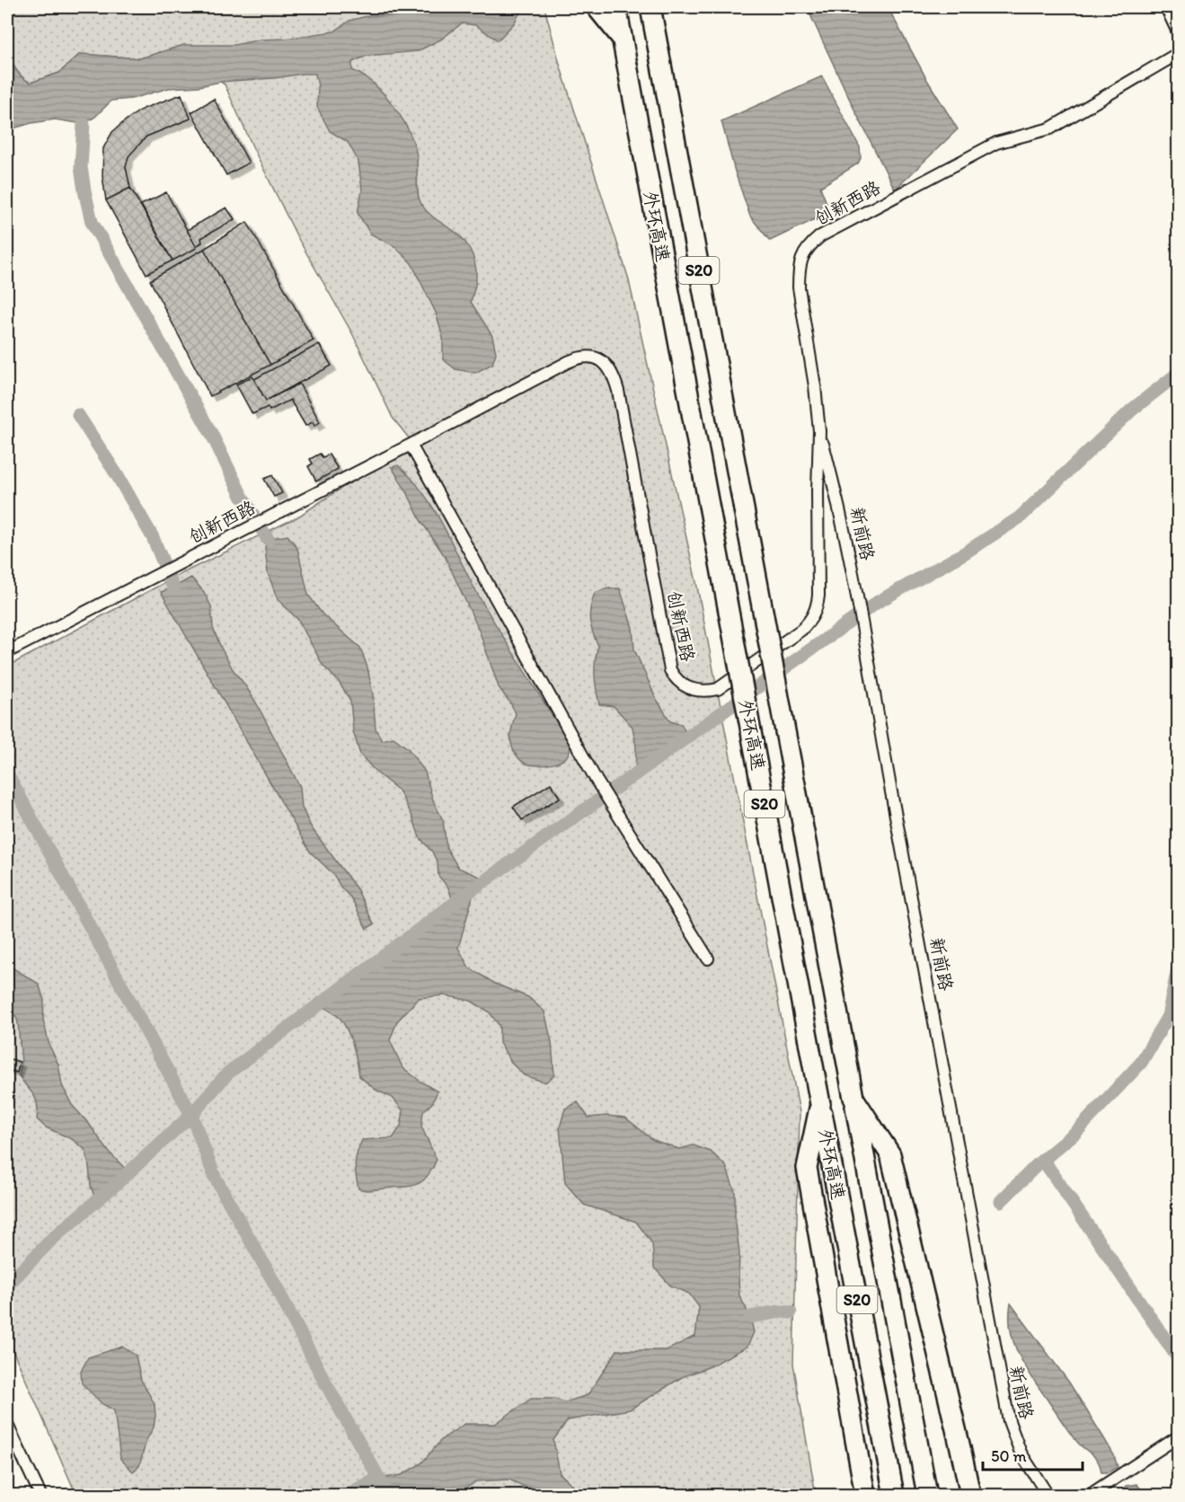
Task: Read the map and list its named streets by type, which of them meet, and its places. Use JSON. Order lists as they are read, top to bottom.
{
  "streets": {
    "highway": ["外环高速", "S20"],
    "street": ["创新西路", "新前路"]
  },
  "crossings": [
    ["创新西路", "新前路"]
  ],
  "scale_bar": "50 m"
}
